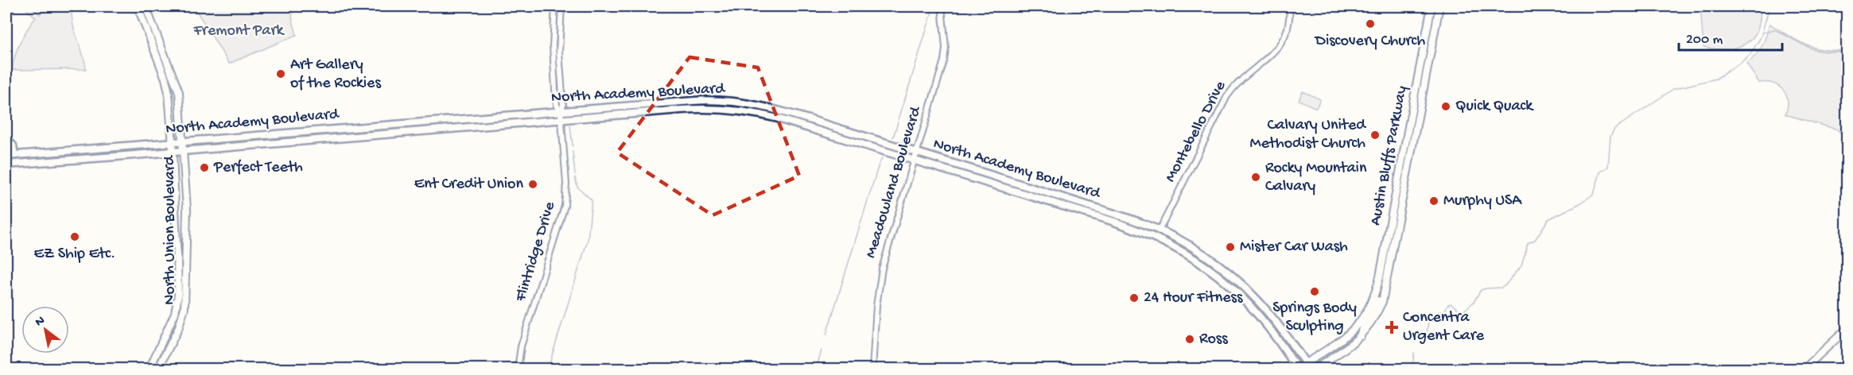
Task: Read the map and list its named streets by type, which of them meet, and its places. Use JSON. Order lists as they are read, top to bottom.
{
  "streets": {
    "highway": ["North Academy Boulevard"],
    "main road": ["Austin Bluffs Parkway", "North Union Boulevard"],
    "street": ["Montebello Drive", "Meadowland Boulevard", "Flintridge Drive"]
  },
  "crossings": [
    ["North Academy Boulevard", "Montebello Drive"],
    ["North Academy Boulevard", "Austin Bluffs Parkway"],
    ["North Academy Boulevard", "Meadowland Boulevard"],
    ["North Academy Boulevard", "North Union Boulevard"],
    ["North Academy Boulevard", "Flintridge Drive"]
  ],
  "parks": ["Fremont Park"],
  "places": {
    "other": [
      "Discovery Church",
      "Art Gallery of the Rockies",
      "Quick Quack",
      "Calvary United Methodist Church",
      "Perfect Teeth",
      "Rocky Mountain Calvary",
      "Ent Credit Union",
      "Murphy USA",
      "EZ Ship Etc.",
      "Mister Car Wash",
      "Springs Body Sculpting",
      "24 Hour Fitness",
      "Ross"
    ],
    "health": ["Concentra Urgent Care"]
  },
  "scale_bar": "200 m",
  "north": "top left"
}
